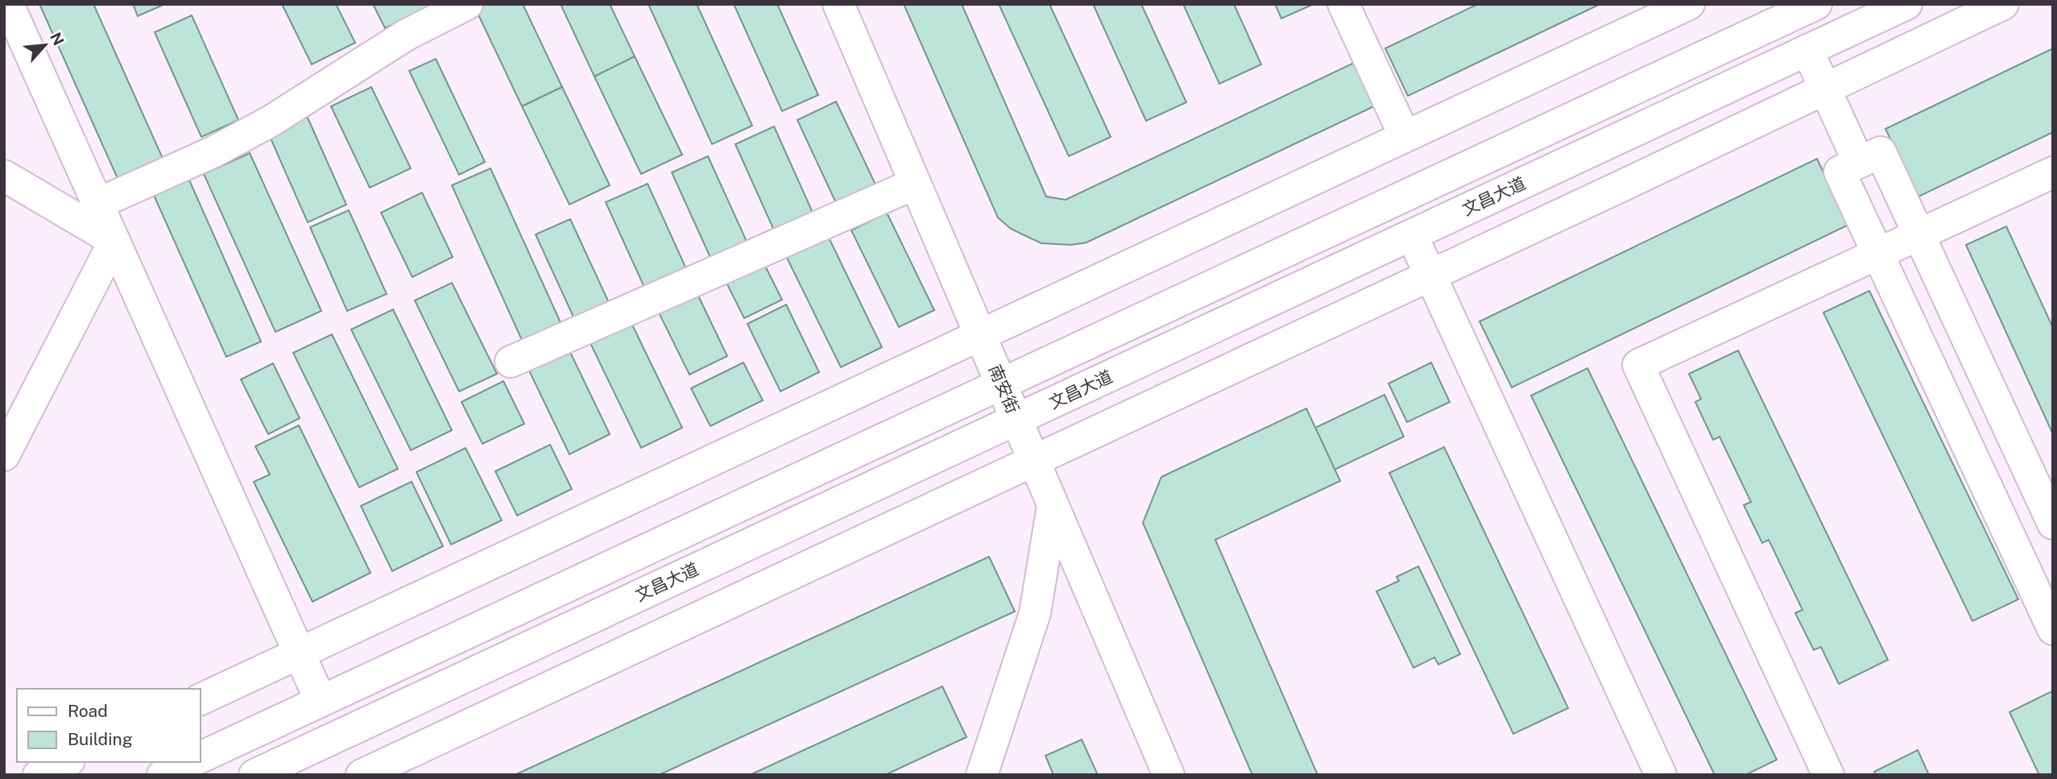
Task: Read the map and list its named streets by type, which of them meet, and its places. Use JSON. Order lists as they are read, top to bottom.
{
  "streets": {
    "street": ["文昌大道", "南安街"]
  },
  "crossings": [
    ["文昌大道", "南安街"]
  ],
  "legend": ["Road", "Building"],
  "north": "top right"
}
